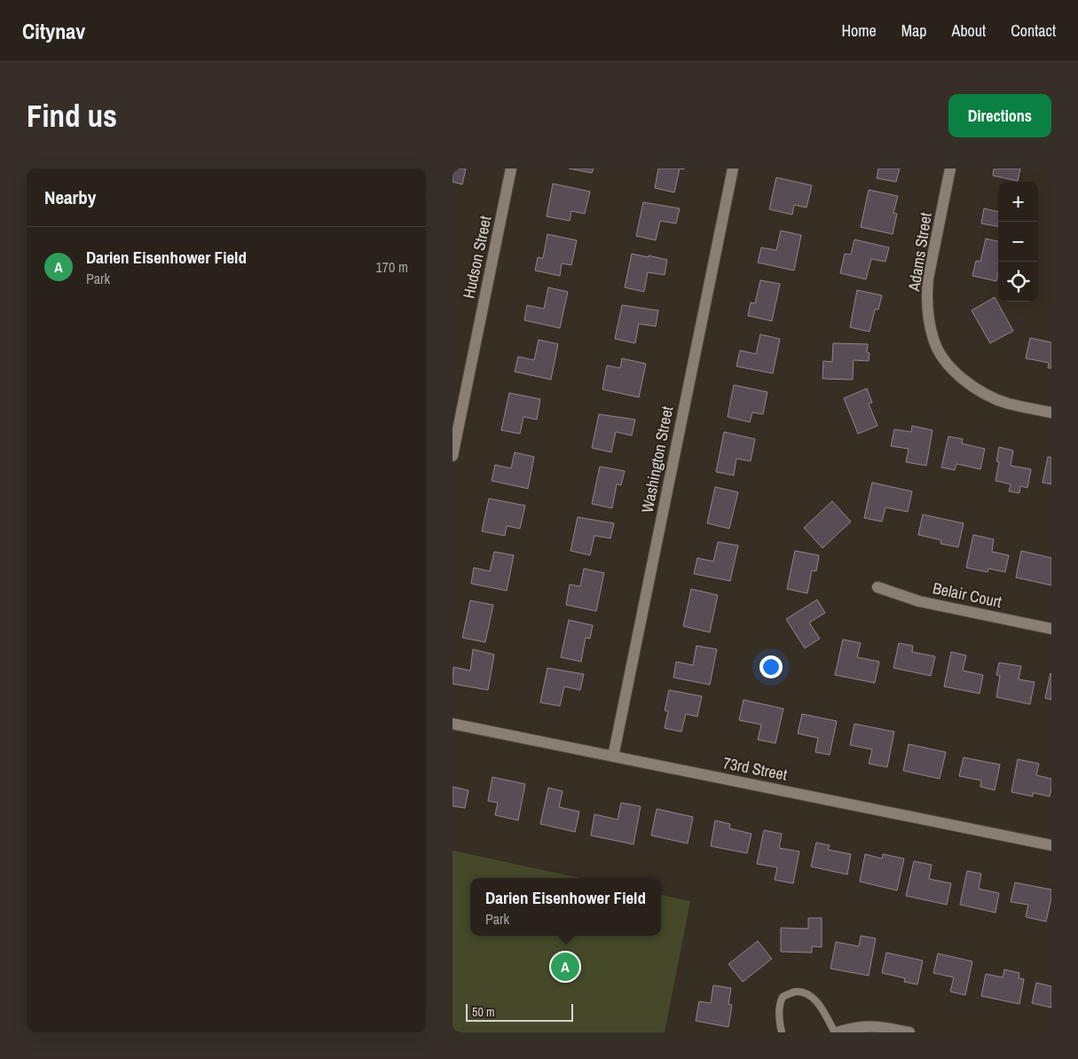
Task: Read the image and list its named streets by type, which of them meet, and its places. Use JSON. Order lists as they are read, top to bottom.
{
  "streets": {
    "street": [
      "Adams Street",
      "Hudson Street",
      "Washington Street",
      "Belair Court",
      "73rd Street"
    ]
  },
  "crossings": [
    ["Washington Street", "73rd Street"]
  ],
  "scale_bar": "50 m",
  "page": {
    "header": "Citynav",
    "nav": [
      "Home",
      "Map",
      "About",
      "Contact"
    ],
    "buttons": "Directions",
    "title": "Find us",
    "heading": "Nearby",
    "map_buttons": ["+", "−"],
    "list": [
      {
        "mark": "A",
        "name": "Darien Eisenhower Field",
        "note": "Park",
        "value": "170 m"
      }
    ],
    "popup": ["Darien Eisenhower Field", "Park"],
    "pins": "A",
    "scale": "50 m"
  }
}
